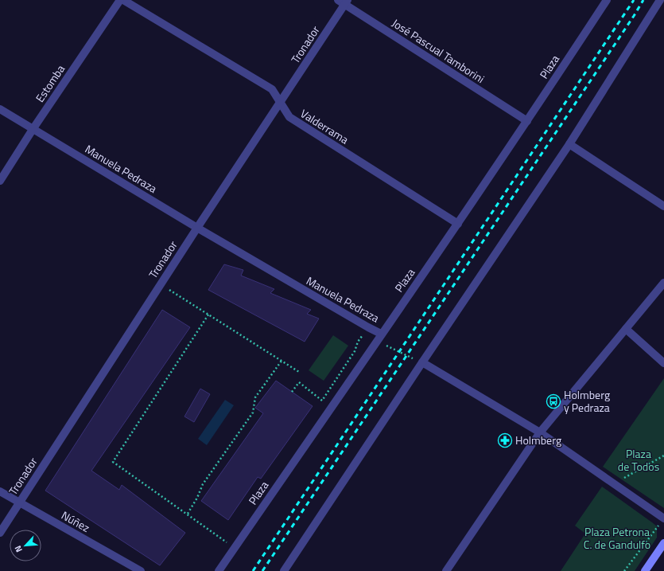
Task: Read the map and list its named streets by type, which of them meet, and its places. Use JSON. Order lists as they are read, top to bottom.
{
  "streets": {
    "street": [
      "Tronador",
      "José Pascual Tamborini",
      "Plaza",
      "Estomba",
      "Valderrama",
      "Manuela Pedraza",
      "Núñez"
    ]
  },
  "crossings": [
    ["Tronador", "José Pascual Tamborini"],
    ["Tronador", "Valderrama"],
    ["Tronador", "Manuela Pedraza"],
    ["Tronador", "Núñez"],
    ["José Pascual Tamborini", "Plaza"],
    ["Plaza", "Valderrama"],
    ["Plaza", "Manuela Pedraza"],
    ["Estomba", "Manuela Pedraza"]
  ],
  "parks": ["Plaza de Todos", "Plaza Petrona C. de Gandulfo"],
  "places": {
    "bus stop": ["Holmberg y Pedraza"],
    "pharmacy": ["Holmberg"]
  },
  "north": "bottom left"
}
